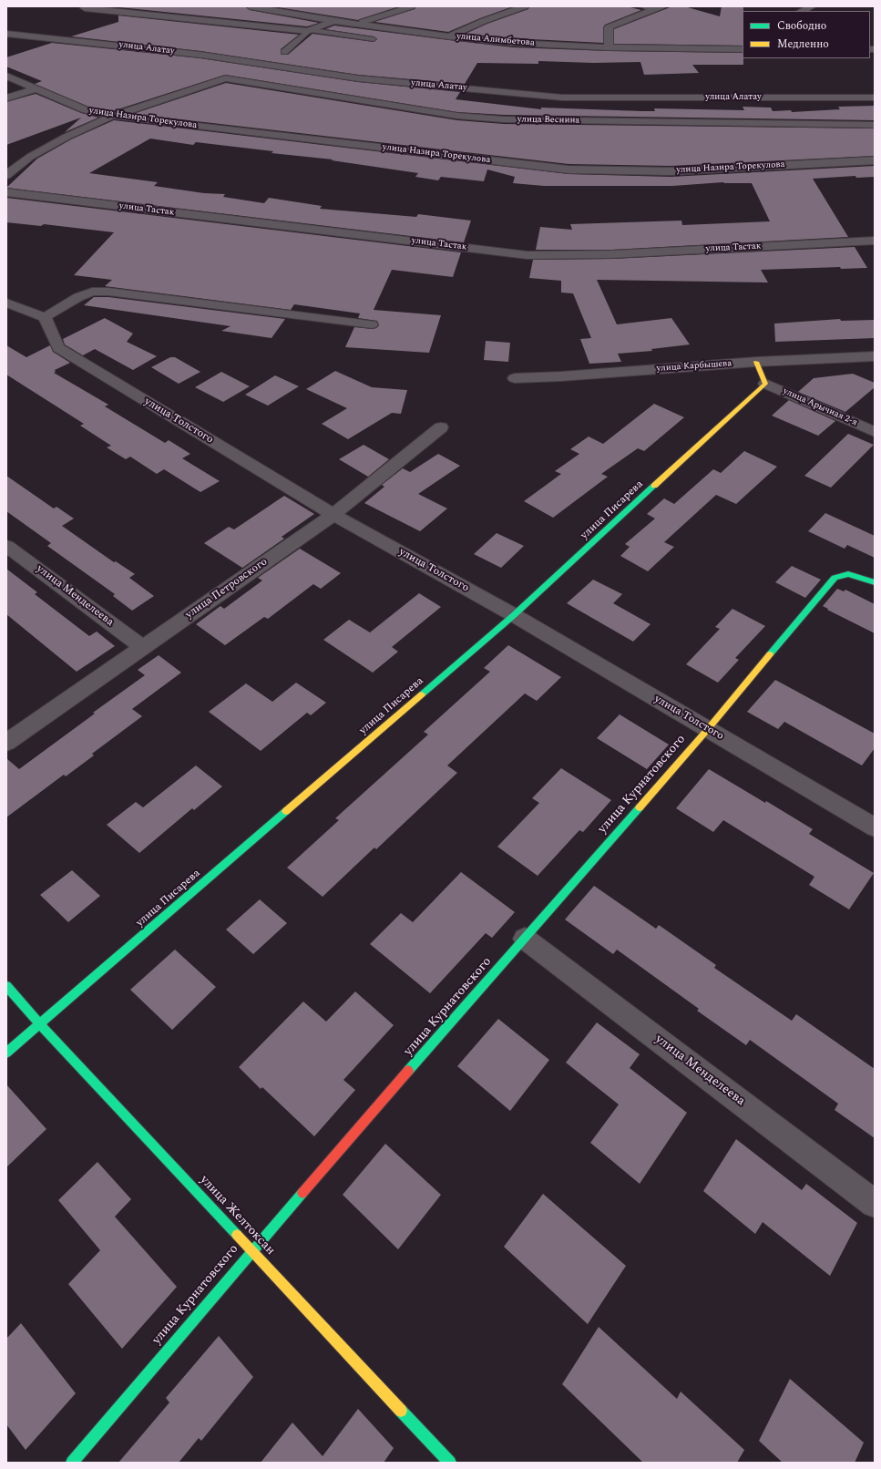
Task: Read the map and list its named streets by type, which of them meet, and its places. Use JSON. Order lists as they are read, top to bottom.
{
  "streets": {
    "street": [
      "улица Алимбетова",
      "улица Алатау",
      "улица Назира Торекулова",
      "улица Веснина",
      "улица Тастак",
      "улица Карбышева",
      "улица Арычная 2-я",
      "улица Толстого",
      "улица Писарева",
      "улица Петровского",
      "улица Менделеева",
      "улица Курнатовского",
      "улица Желтоксан"
    ]
  },
  "crossings": [
    ["улица Арычная 2-я", "улица Писарева"],
    ["улица Толстого", "улица Писарева"],
    ["улица Толстого", "улица Петровского"],
    ["улица Толстого", "улица Курнатовского"],
    ["улица Писарева", "улица Желтоксан"],
    ["улица Петровского", "улица Менделеева"],
    ["улица Менделеева", "улица Курнатовского"],
    ["улица Курнатовского", "улица Желтоксан"]
  ],
  "legend": ["Свободно", "Медленно"]
}
